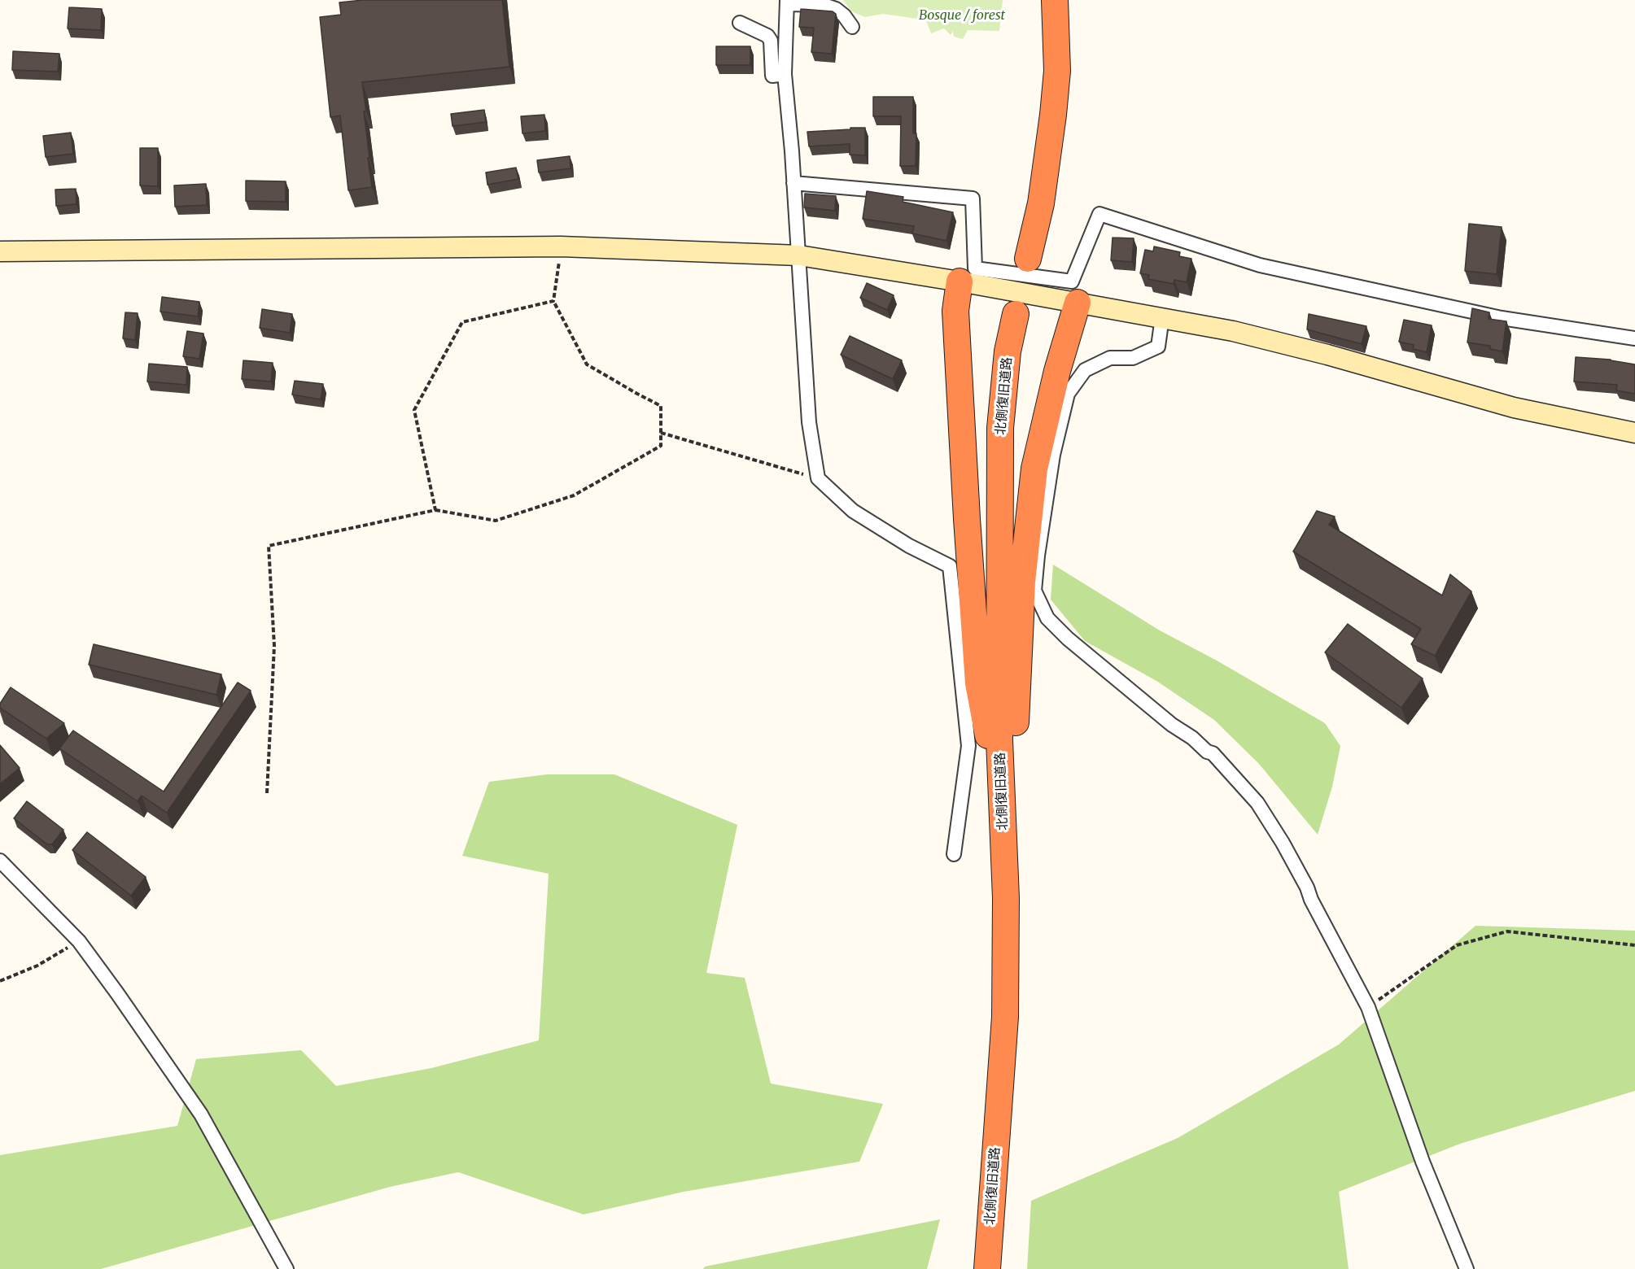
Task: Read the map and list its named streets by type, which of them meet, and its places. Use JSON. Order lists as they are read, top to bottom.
{
  "streets": {
    "highway": ["北側復旧道路"]
  },
  "parks": ["Bosque / forest"]
}
